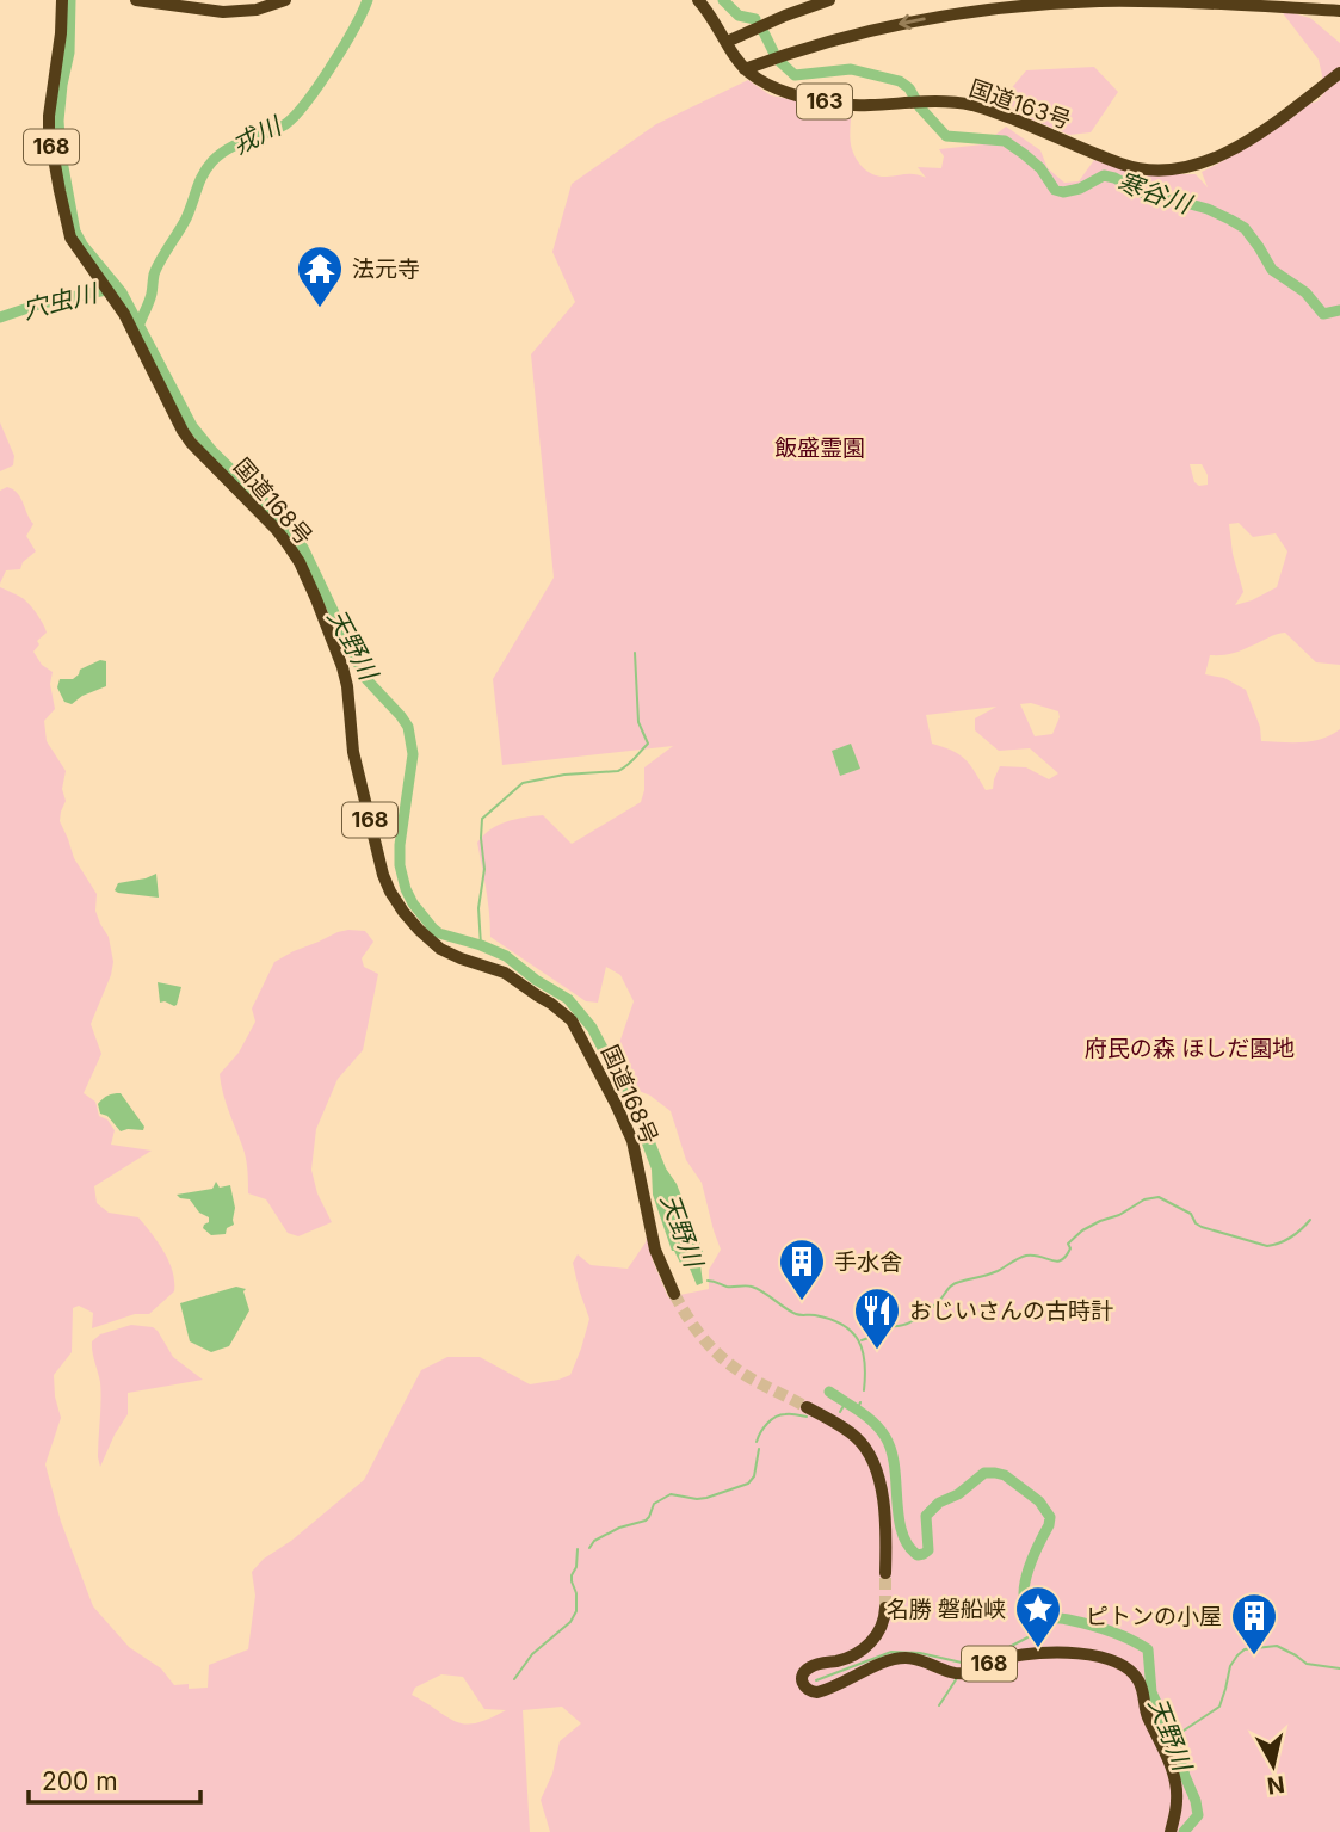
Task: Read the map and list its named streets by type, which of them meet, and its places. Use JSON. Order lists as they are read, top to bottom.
{
  "streets": {
    "highway": [
      "163",
      "国道163号",
      "168",
      "国道168号"
    ]
  },
  "crossings": [
    ["163", "国道163号"]
  ],
  "water": [
    "戎川",
    "寒谷川",
    "穴虫川",
    "天野川"
  ],
  "parks": ["飯盛霊園", "府民の森 ほしだ園地"],
  "places": {
    "temple": ["法元寺"],
    "building": ["手水舎", "ピトンの小屋"],
    "restaurant": ["おじいさんの古時計"],
    "place": ["名勝 磐船峡"]
  },
  "scale_bar": "200 m",
  "north": "bottom"
}
